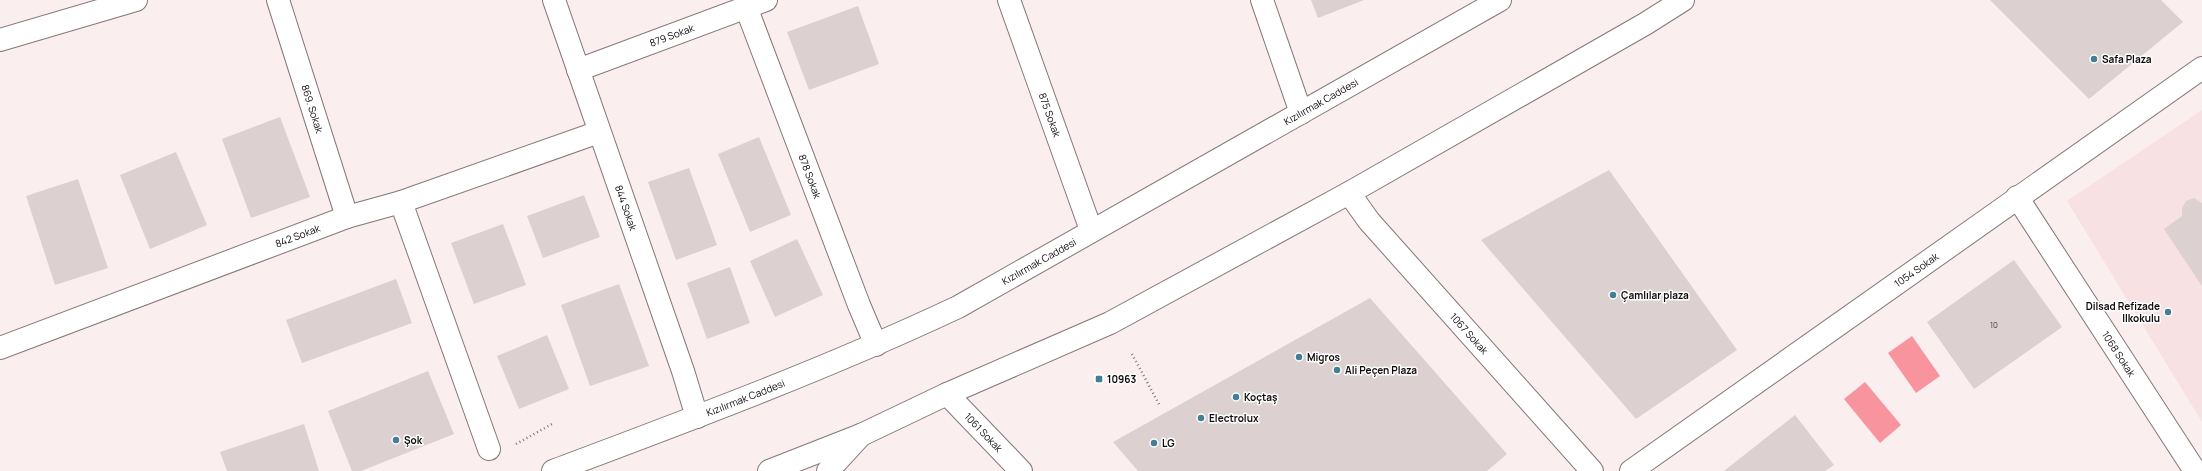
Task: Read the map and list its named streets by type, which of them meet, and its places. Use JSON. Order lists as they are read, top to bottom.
{
  "streets": {
    "street": [
      "879 Sokak",
      "Kızılırmak Caddesi",
      "869. Sokak",
      "875 Sokak",
      "878 Sokak",
      "844 Sokak",
      "842 Sokak",
      "1054 Sokak",
      "1067 Sokak",
      "1068 Sokak",
      "1061 Sokak"
    ]
  },
  "crossings": [
    ["879 Sokak", "878 Sokak"],
    ["879 Sokak", "844 Sokak"],
    ["Kızılırmak Caddesi", "875 Sokak"],
    ["Kızılırmak Caddesi", "878 Sokak"],
    ["Kızılırmak Caddesi", "844 Sokak"],
    ["869. Sokak", "842 Sokak"],
    ["844 Sokak", "842 Sokak"],
    ["1054 Sokak", "1068 Sokak"]
  ],
  "places": {
    "other": [
      "Safa Plaza",
      "Çamlılar plaza",
      "Dilsad Refizade Ilkokulu",
      "Migros",
      "Ali Peçen Plaza",
      "Koçtaş",
      "Electrolux",
      "Şok",
      "LG"
    ],
    "transit": ["10963"]
  },
  "house_numbers": ["10"]
}
